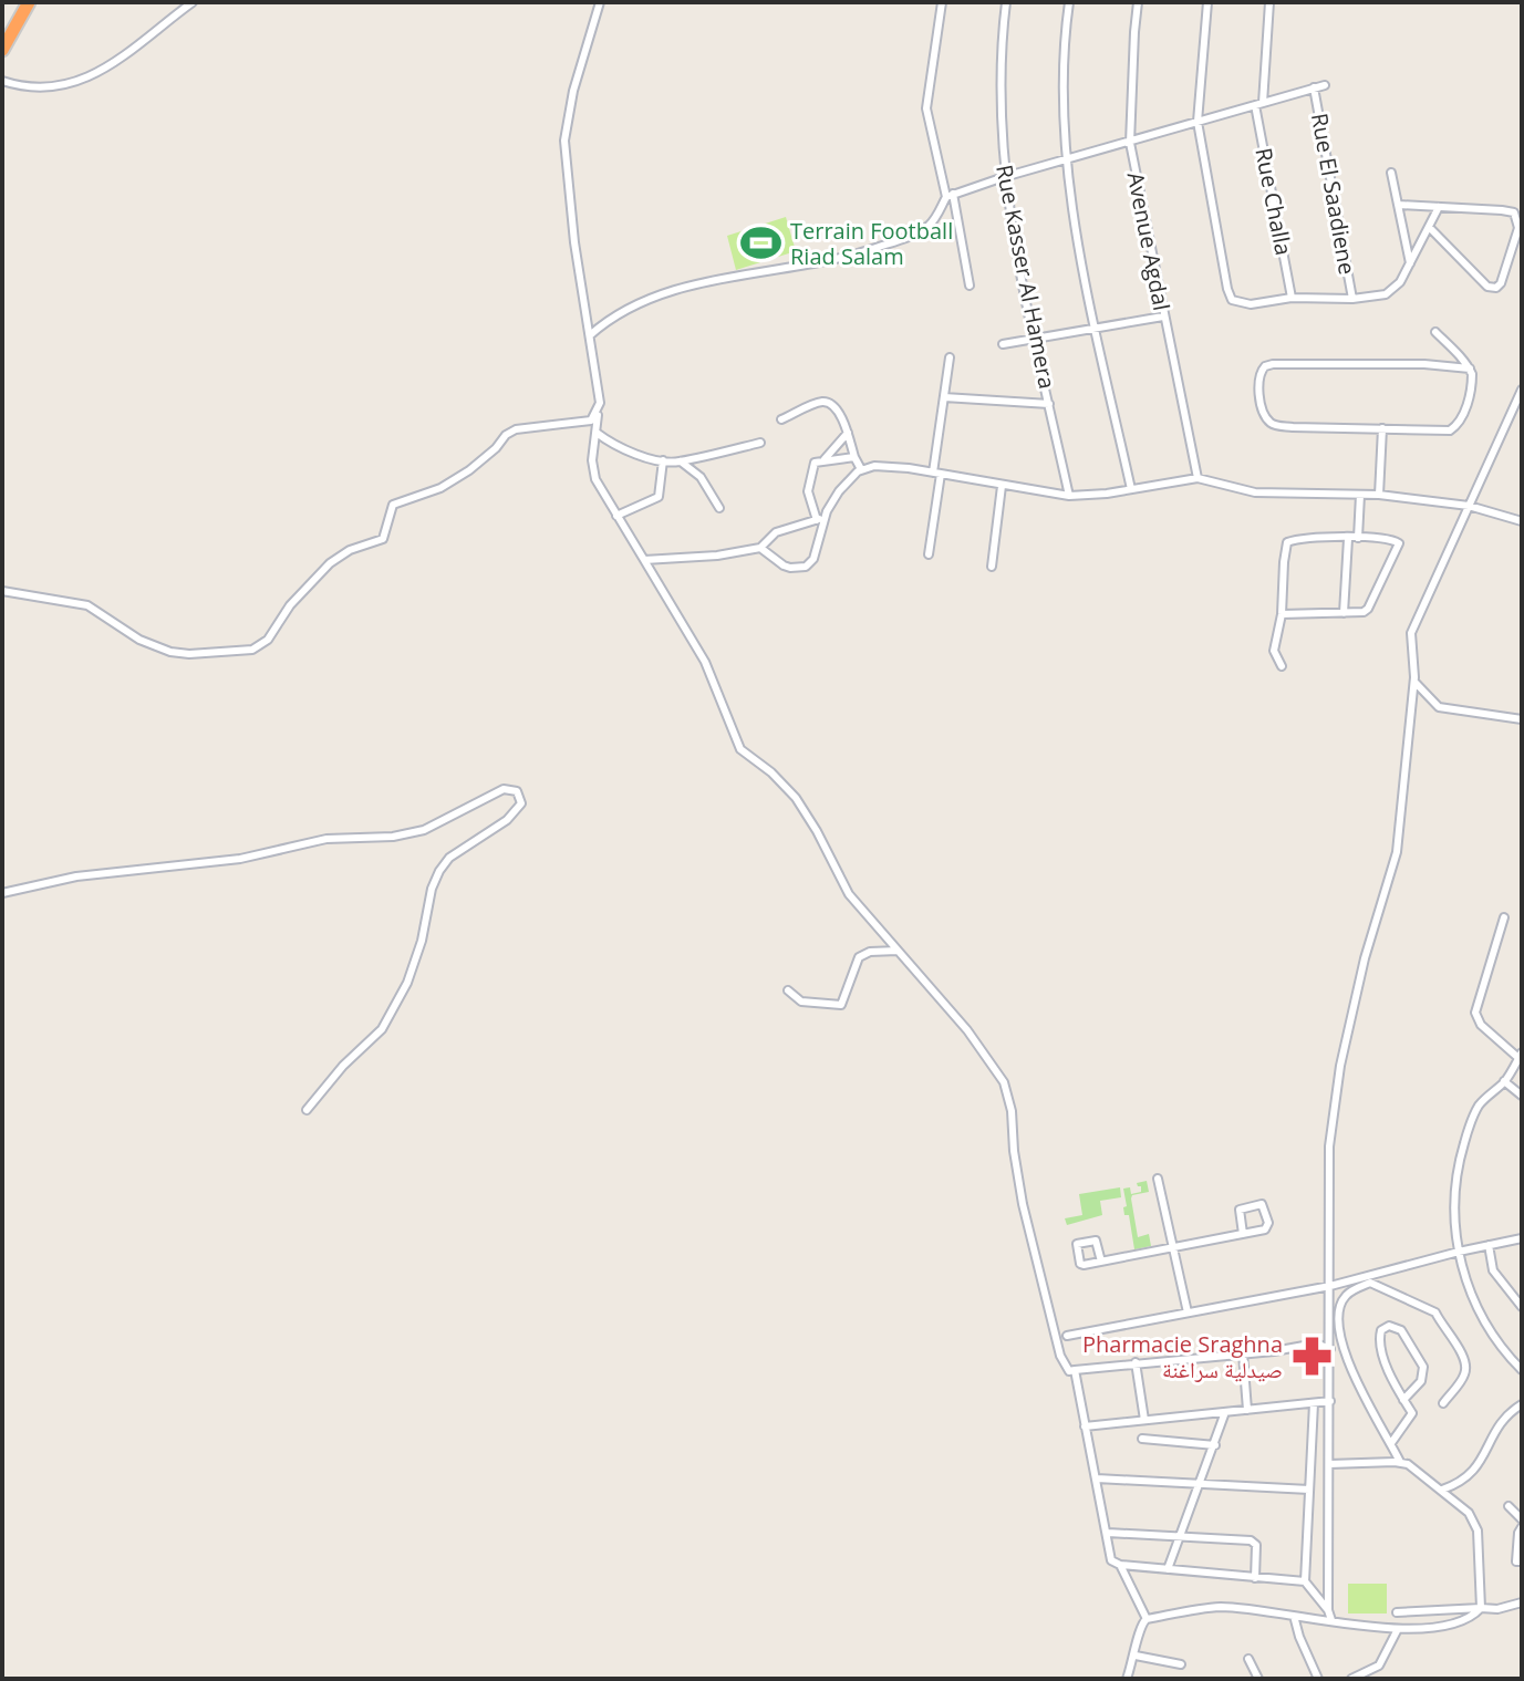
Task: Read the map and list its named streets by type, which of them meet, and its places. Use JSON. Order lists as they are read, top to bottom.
{
  "streets": {
    "street": [
      "Rue El Saadiene",
      "Rue Challa",
      "Avenue Agdal",
      "Rue Kasser Al Hamera"
    ]
  },
  "places": {
    "sports": ["Terrain Football Riad Salam"],
    "pharmacy": ["Pharmacie Sraghna صيدلية سراغنة"]
  }
}
